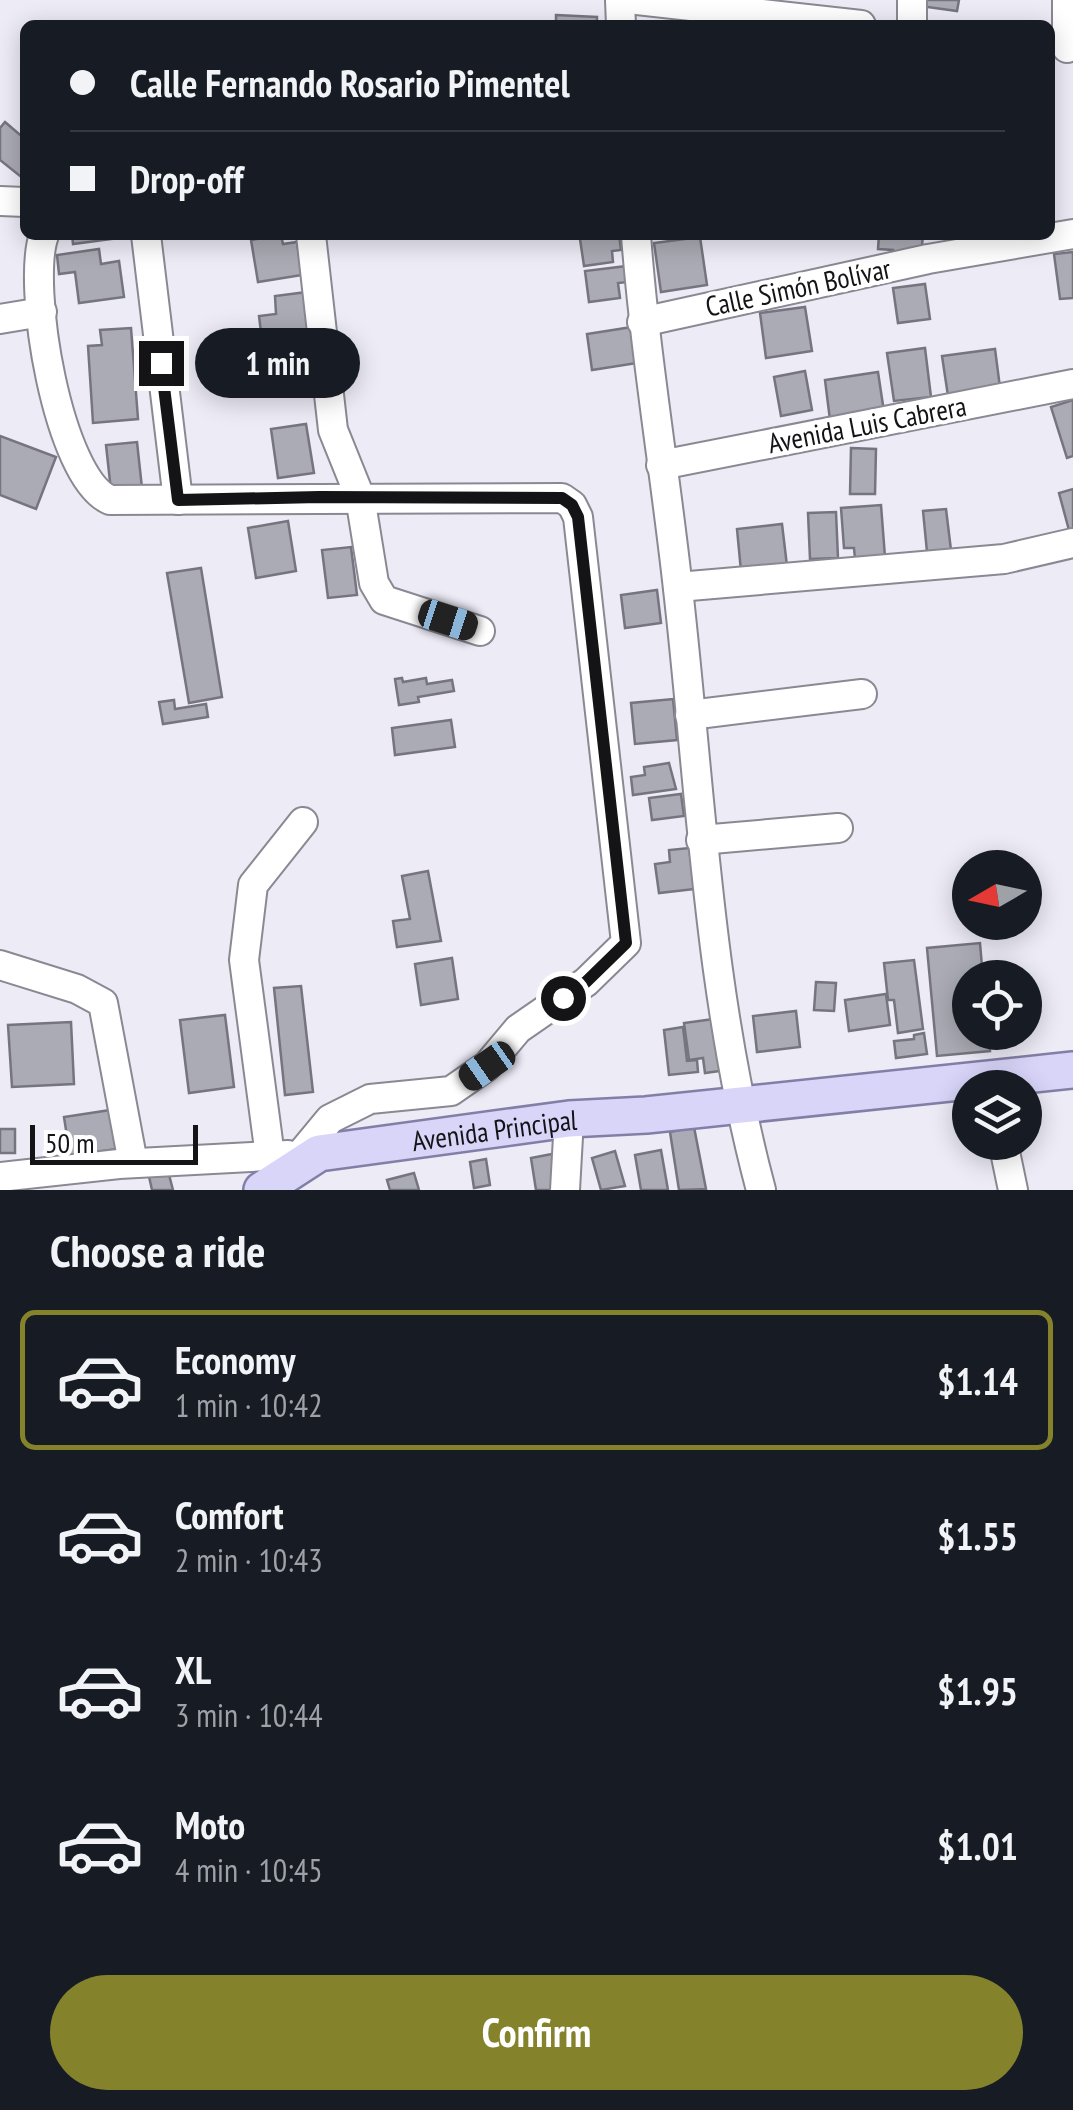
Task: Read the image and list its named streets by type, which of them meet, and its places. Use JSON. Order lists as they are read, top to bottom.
{
  "streets": {
    "main road": ["Avenida Principal"],
    "street": ["Calle Simón Bolívar", "Avenida Luis Cabrera"]
  },
  "scale_bar": "50 m",
  "north": "left",
  "page": {
    "banner": ["Calle Fernando Rosario Pimentel", "Drop-off"],
    "bubble": "1 min",
    "scale": "50 m",
    "heading": "Choose a ride",
    "list": [
      {
        "name": "Economy",
        "note": "1 min · 10:42",
        "value": "$1.14"
      },
      {
        "name": "Comfort",
        "note": "2 min · 10:43",
        "value": "$1.55"
      },
      {
        "name": "XL",
        "note": "3 min · 10:44",
        "value": "$1.95"
      },
      {
        "name": "Moto",
        "note": "4 min · 10:45",
        "value": "$1.01"
      }
    ],
    "buttons": "Confirm"
  }
}
